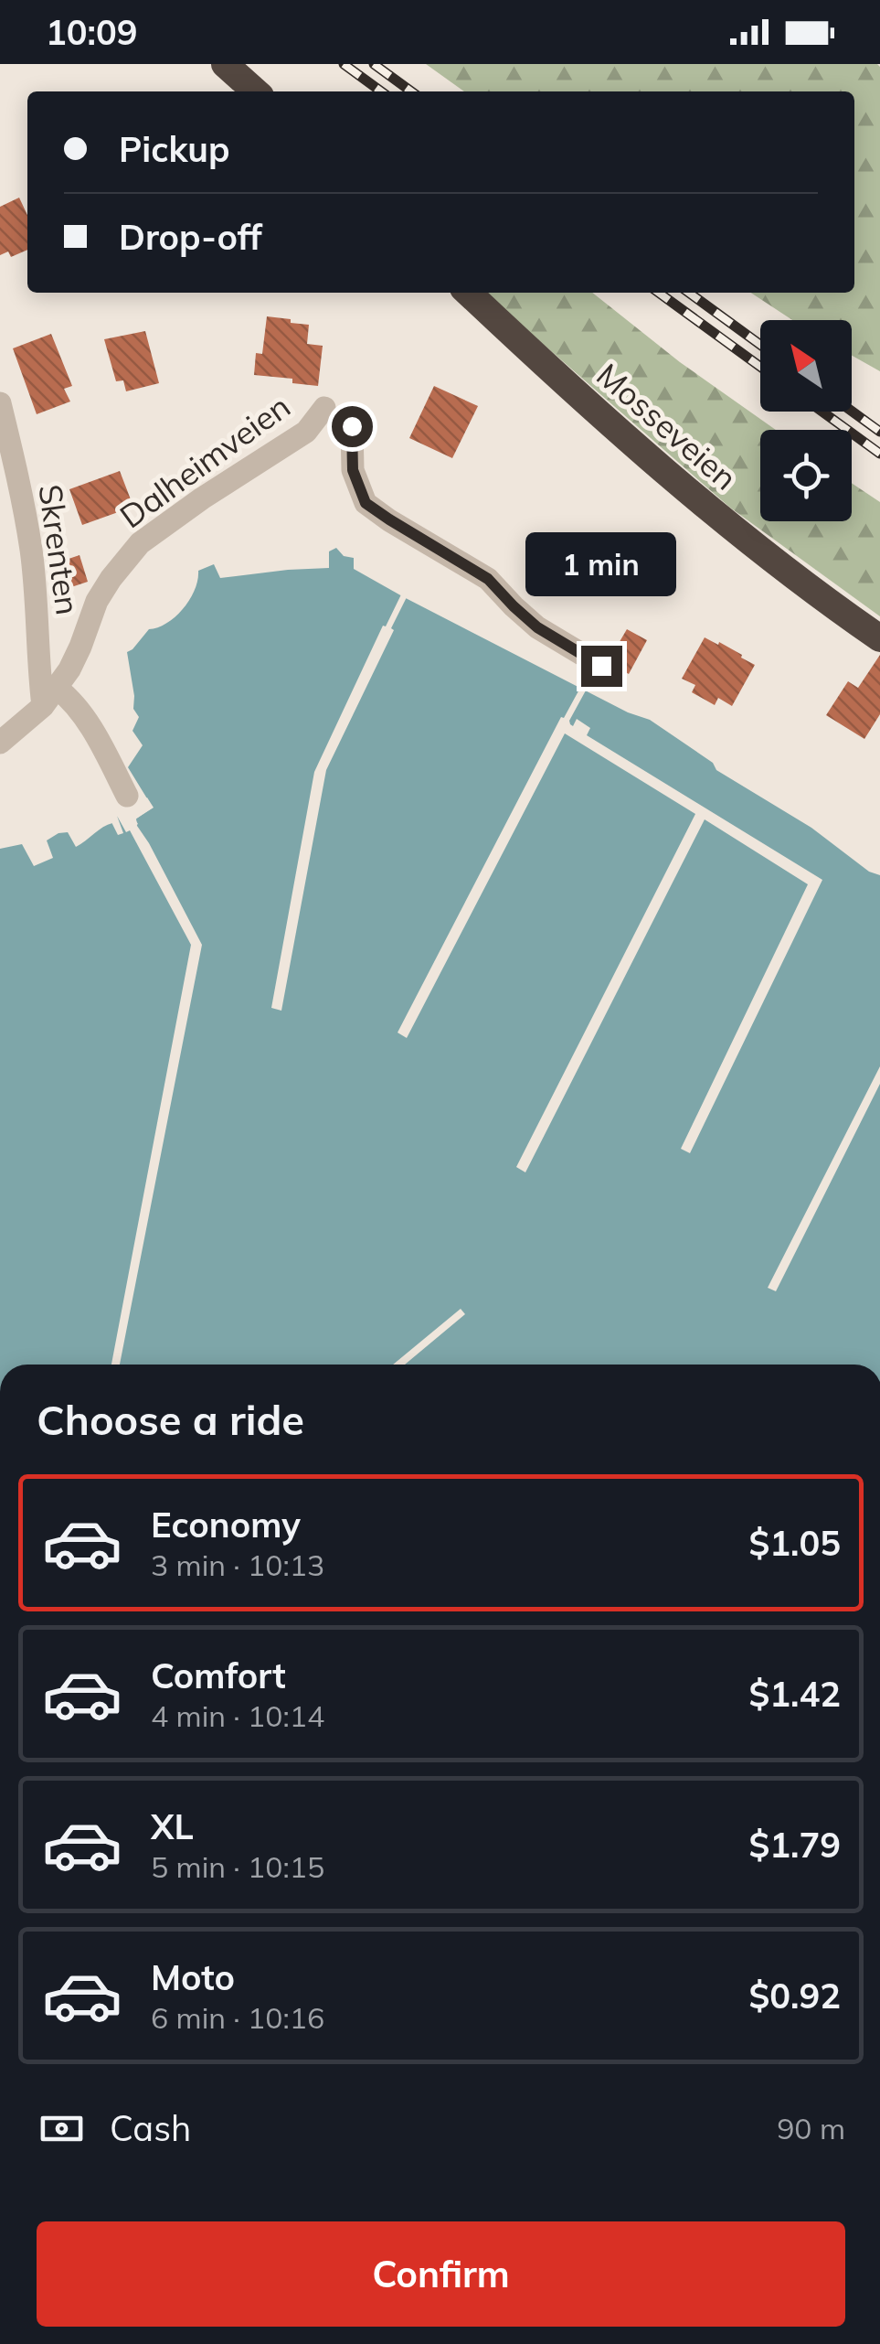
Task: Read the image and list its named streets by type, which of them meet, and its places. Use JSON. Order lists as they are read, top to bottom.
{
  "streets": {
    "highway": ["Mosseveien"],
    "street": ["Dalheimveien", "Skrenten"]
  },
  "crossings": [
    ["Dalheimveien", "Skrenten"]
  ],
  "north": "top left",
  "page": {
    "status": "10:09",
    "banner": ["Pickup", "Drop-off"],
    "bubble": "1 min",
    "heading": "Choose a ride",
    "list": [
      {
        "name": "Economy",
        "note": "3 min · 10:13",
        "value": "$1.05"
      },
      {
        "name": "Comfort",
        "note": "4 min · 10:14",
        "value": "$1.42"
      },
      {
        "name": "XL",
        "note": "5 min · 10:15",
        "value": "$1.79"
      },
      {
        "name": "Moto",
        "note": "6 min · 10:16",
        "value": "$0.92"
      }
    ],
    "pay": ["Cash", "90 m"],
    "buttons": "Confirm"
  }
}
